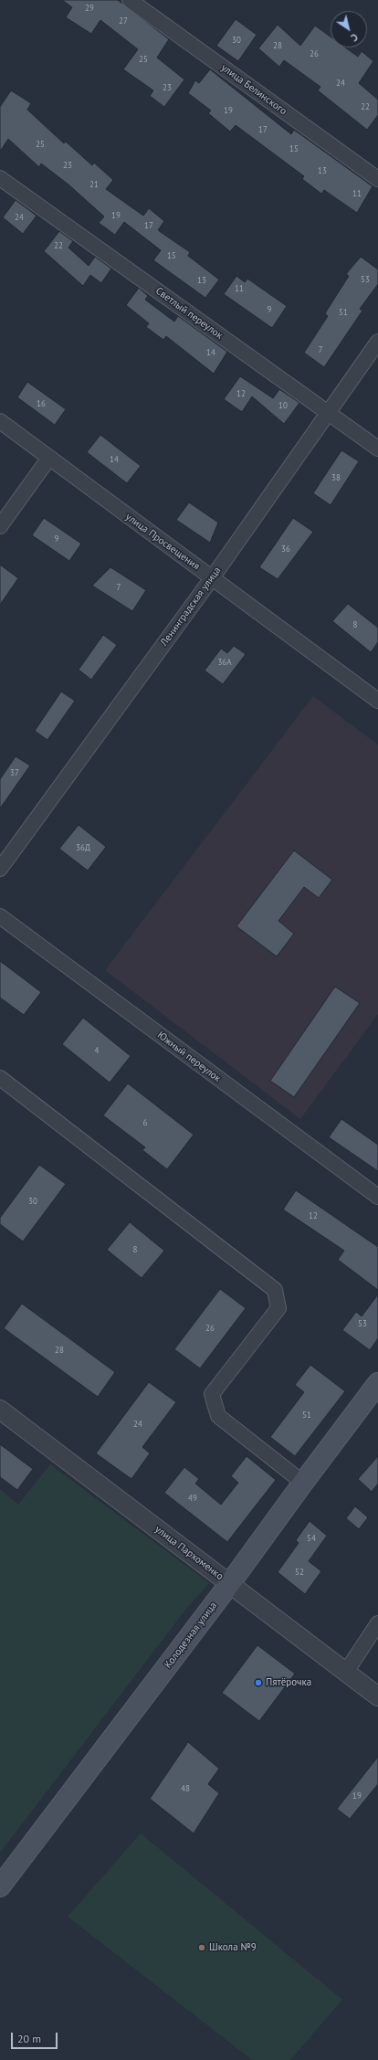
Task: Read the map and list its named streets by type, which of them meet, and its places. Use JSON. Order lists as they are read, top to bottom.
{
  "streets": {
    "main road": ["Колодезная улица"],
    "street": [
      "улица Белинского",
      "Светлый переулок",
      "улица Просвещения",
      "Ленинградская улица",
      "Южный переулок",
      "улица Пархоменко"
    ]
  },
  "crossings": [
    ["Светлый переулок", "Ленинградская улица"],
    ["улица Просвещения", "Ленинградская улица"],
    ["улица Пархоменко", "Колодезная улица"]
  ],
  "places": ["Пятёрочка", "Школа №9"],
  "house_numbers": [
    "29",
    "27",
    "30",
    "28",
    "26",
    "25",
    "24",
    "23",
    "22",
    "19",
    "17",
    "25",
    "15",
    "23",
    "13",
    "21",
    "11",
    "19",
    "24",
    "17",
    "22",
    "15",
    "53",
    "13",
    "11",
    "9",
    "51",
    "7",
    "14",
    "12",
    "16",
    "10",
    "14",
    "38",
    "9",
    "36",
    "7",
    "8",
    "36А",
    "37",
    "36Д",
    "4",
    "6",
    "30",
    "12",
    "8",
    "53",
    "26",
    "28",
    "51",
    "24",
    "49",
    "54",
    "52",
    "48",
    "19"
  ],
  "scale_bar": "20 m",
  "north": "bottom right"
}
